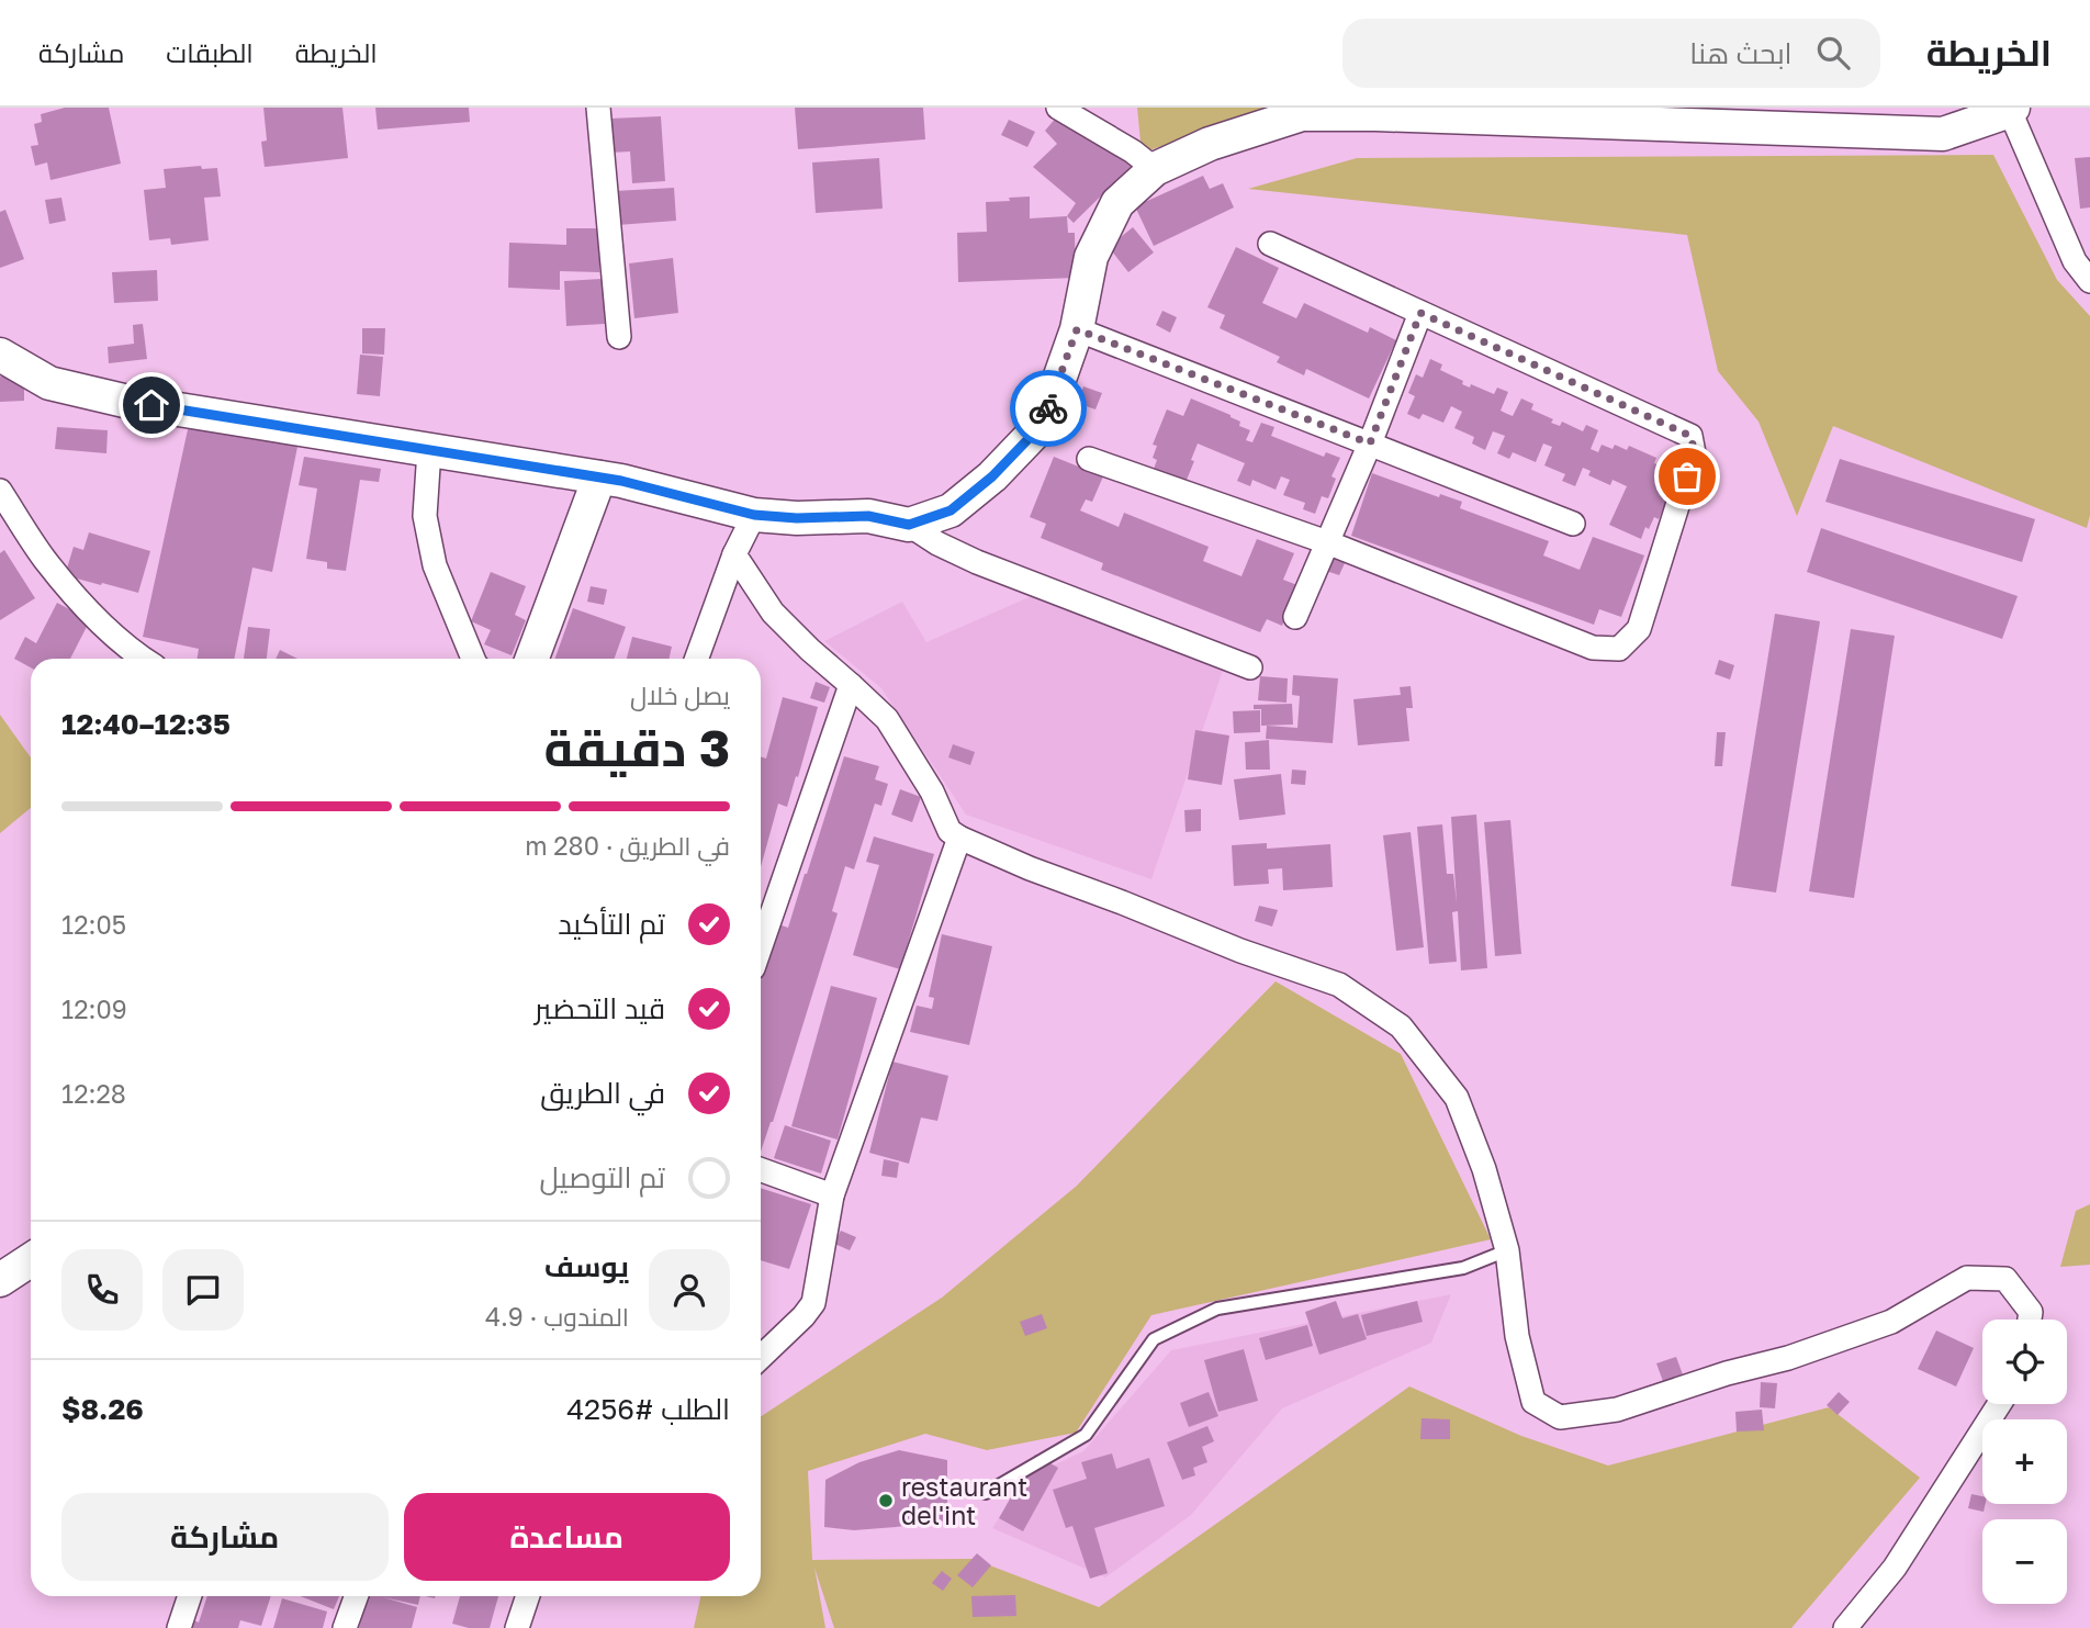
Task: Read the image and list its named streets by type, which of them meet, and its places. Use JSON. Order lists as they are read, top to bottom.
{
  "places": ["restaurant del'int"],
  "page": {
    "header": "الخريطة",
    "search": "ابحث هنا",
    "nav": ["الخريطة", "الطبقات", "مشاركة"],
    "heading": ["3 دقيقة", "يصل خلال", "12:35–12:40"],
    "panel": [
      "يوسف",
      "المندوب · 4.9",
      "الطلب #4256",
      "$8.26"
    ],
    "bar": "في الطريق · 280 m",
    "list": [
      ["تم التأكيد", "12:05"],
      ["قيد التحضير", "12:09"],
      ["في الطريق", "12:28"],
      "تم التوصيل"
    ],
    "map_buttons": ["+", "−"],
    "buttons": ["مساعدة", "مشاركة"]
  }
}
